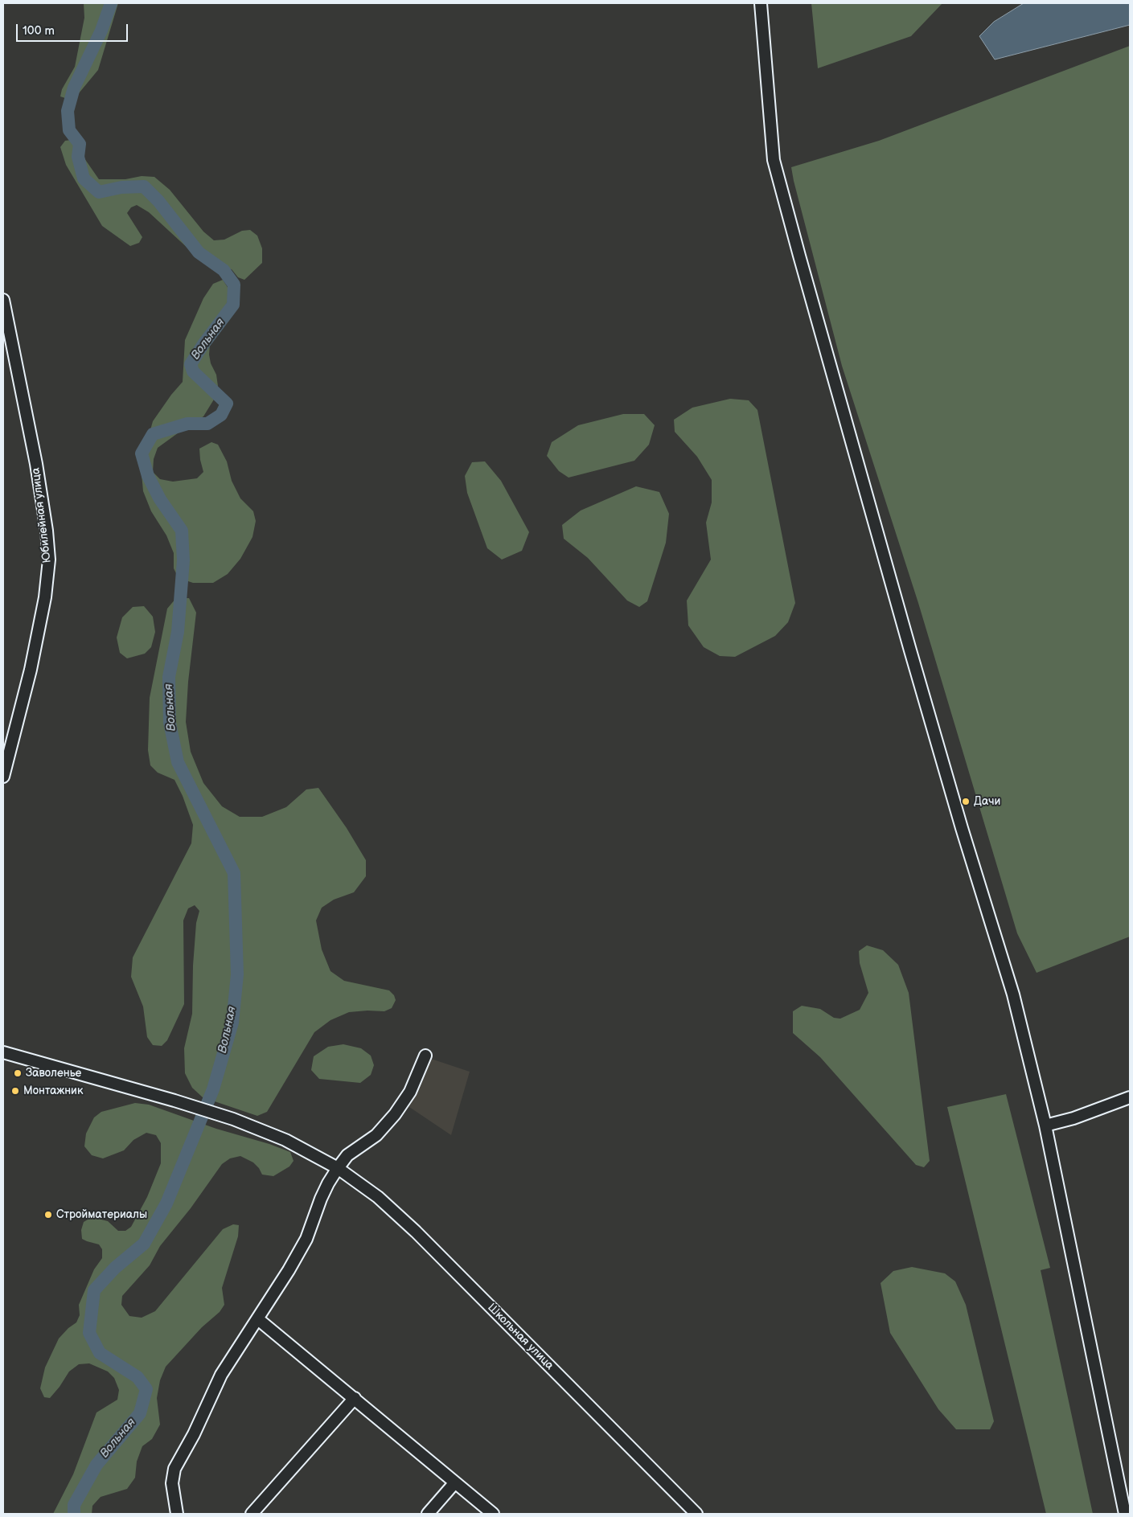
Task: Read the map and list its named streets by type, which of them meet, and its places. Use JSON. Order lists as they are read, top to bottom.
{
  "streets": {
    "street": ["Юбилейная улица", "Школьная улица"]
  },
  "water": ["Вольная"],
  "places": [
    "Дачи",
    "Заволенье",
    "Монтажник",
    "Стройматериалы"
  ],
  "scale_bar": "100 m"
}
